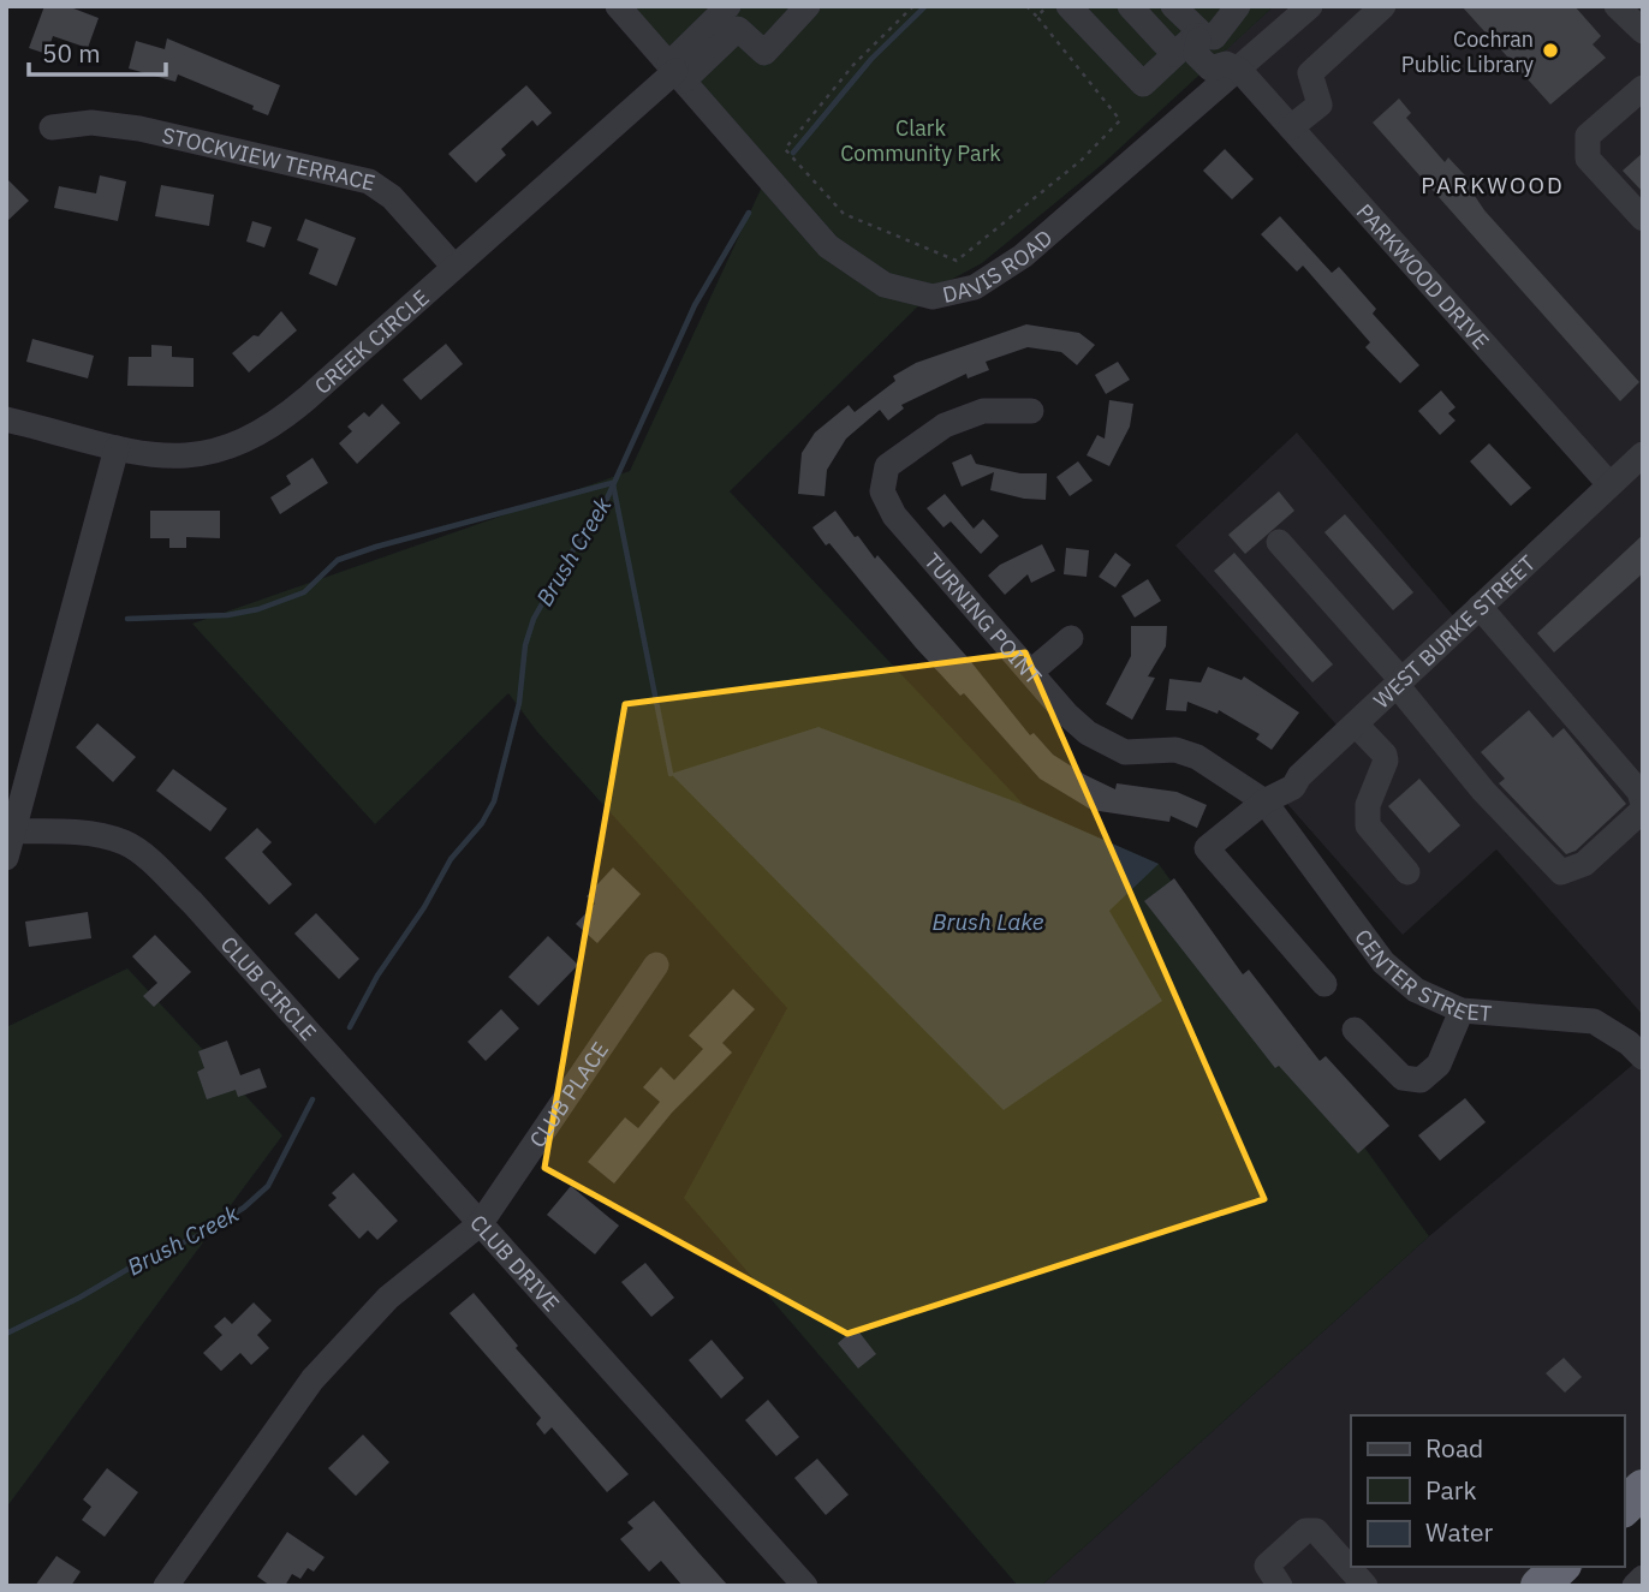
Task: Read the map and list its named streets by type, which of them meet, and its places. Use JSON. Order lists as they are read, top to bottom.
{
  "streets": {
    "street": [
      "STOCKVIEW TERRACE",
      "DAVIS ROAD",
      "PARKWOOD DRIVE",
      "CREEK CIRCLE",
      "TURNING POINT",
      "WEST BURKE STREET",
      "CENTER STREET",
      "CLUB CIRCLE",
      "CLUB PLACE",
      "CLUB DRIVE"
    ]
  },
  "crossings": [
    ["STOCKVIEW TERRACE", "CREEK CIRCLE"],
    ["DAVIS ROAD", "PARKWOOD DRIVE"],
    ["DAVIS ROAD", "CREEK CIRCLE"],
    ["PARKWOOD DRIVE", "WEST BURKE STREET"],
    ["TURNING POINT", "WEST BURKE STREET"],
    ["TURNING POINT", "CENTER STREET"],
    ["WEST BURKE STREET", "CENTER STREET"],
    ["CLUB CIRCLE", "CLUB PLACE"],
    ["CLUB CIRCLE", "CLUB DRIVE"],
    ["CLUB PLACE", "CLUB DRIVE"]
  ],
  "districts": ["PARKWOOD"],
  "water": ["Brush Creek", "Brush Lake"],
  "parks": ["Clark Community Park"],
  "places": ["Cochran Public Library"],
  "legend": ["Road", "Park", "Water"],
  "scale_bar": "50 m"
}
